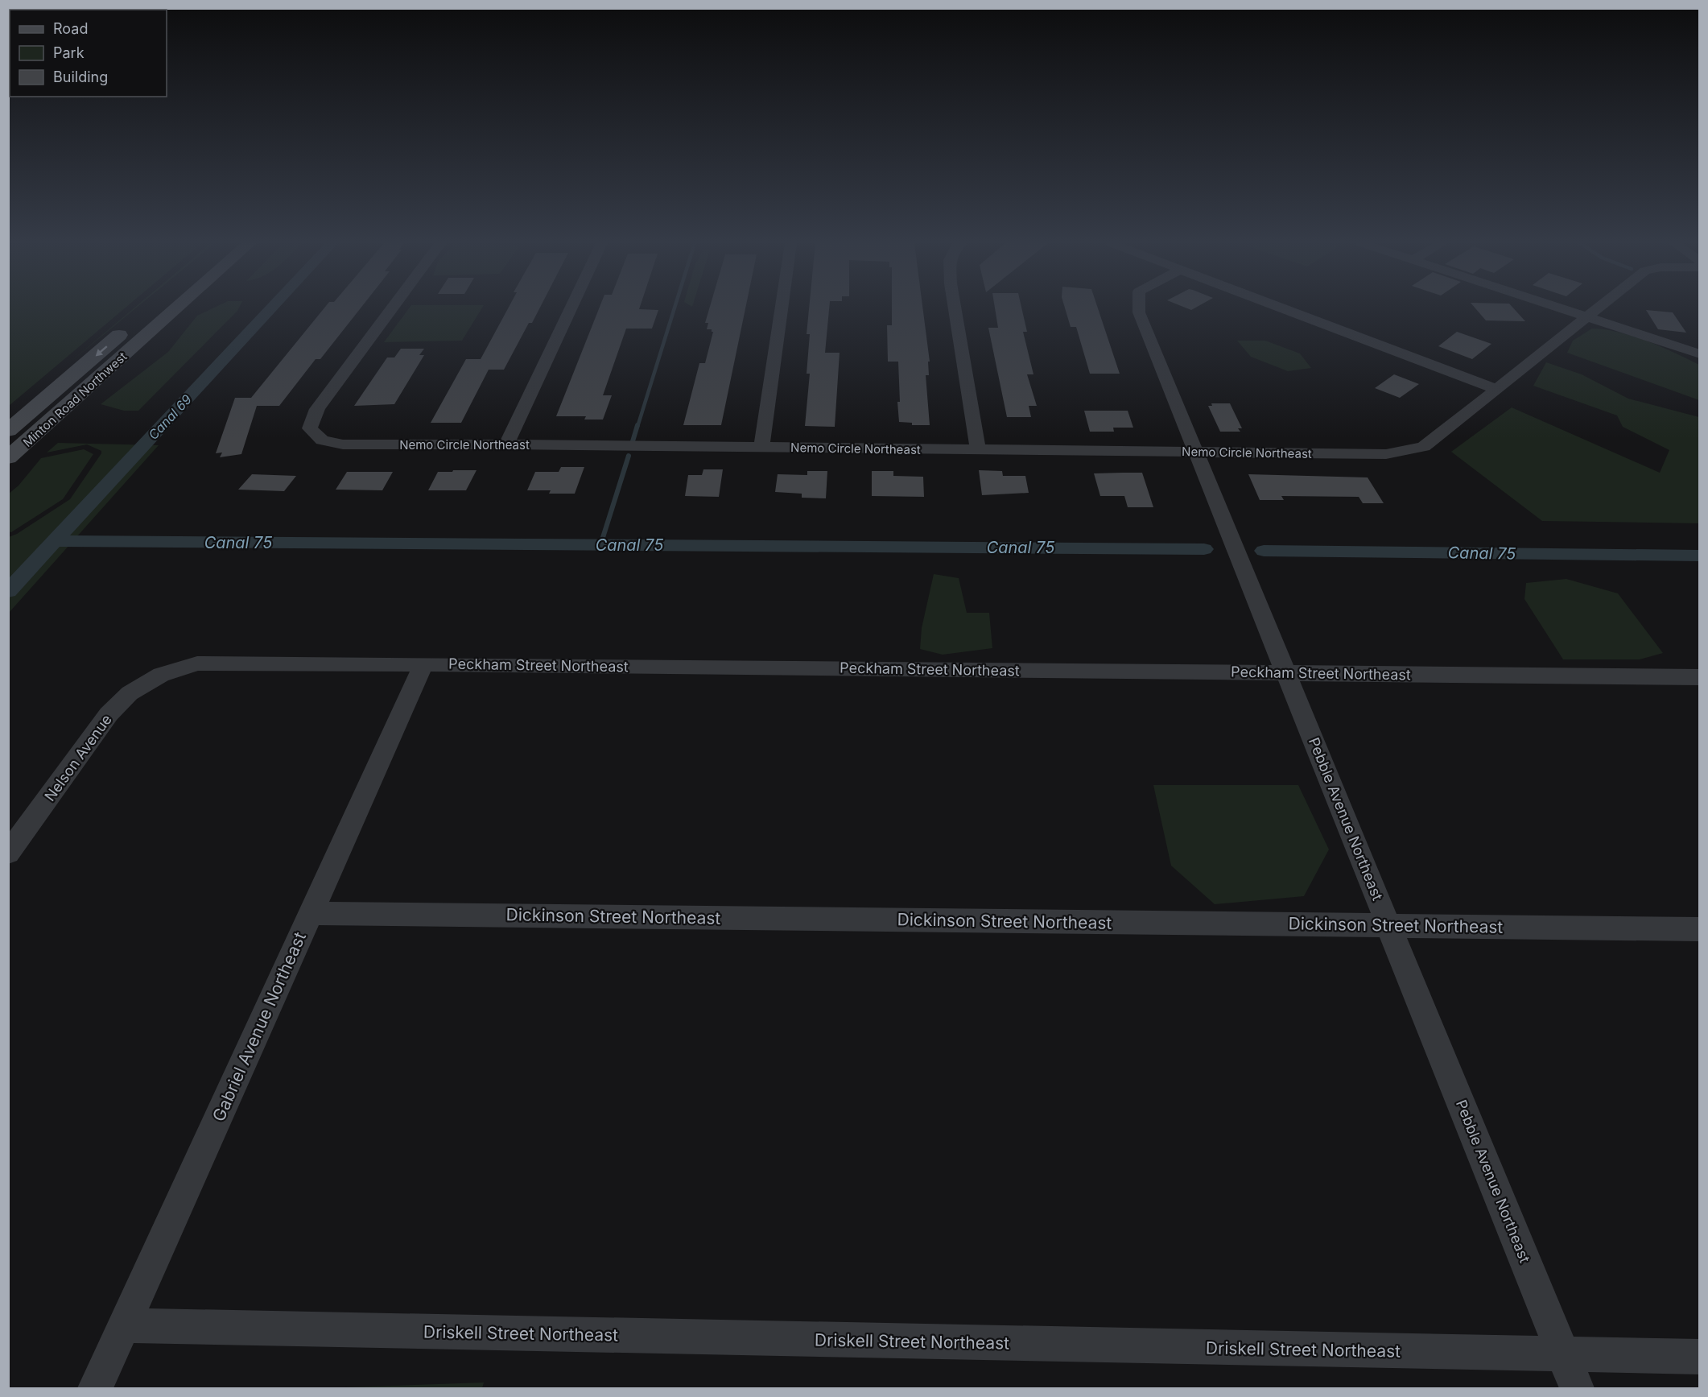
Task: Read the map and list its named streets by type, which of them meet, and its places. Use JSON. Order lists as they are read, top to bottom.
{
  "streets": {
    "main road": ["Minton Road Northwest"],
    "street": [
      "Nemo Circle Northeast",
      "Peckham Street Northeast",
      "Nelson Avenue",
      "Pebble Avenue Northeast",
      "Dickinson Street Northeast",
      "Gabriel Avenue Northeast",
      "Driskell Street Northeast"
    ]
  },
  "crossings": [
    ["Nemo Circle Northeast", "Pebble Avenue Northeast"],
    ["Peckham Street Northeast", "Nelson Avenue"],
    ["Peckham Street Northeast", "Pebble Avenue Northeast"],
    ["Peckham Street Northeast", "Gabriel Avenue Northeast"],
    ["Pebble Avenue Northeast", "Dickinson Street Northeast"],
    ["Pebble Avenue Northeast", "Driskell Street Northeast"],
    ["Dickinson Street Northeast", "Gabriel Avenue Northeast"],
    ["Gabriel Avenue Northeast", "Driskell Street Northeast"]
  ],
  "water": ["Canal 69", "Canal 75"],
  "legend": ["Road", "Park", "Building"]
}
